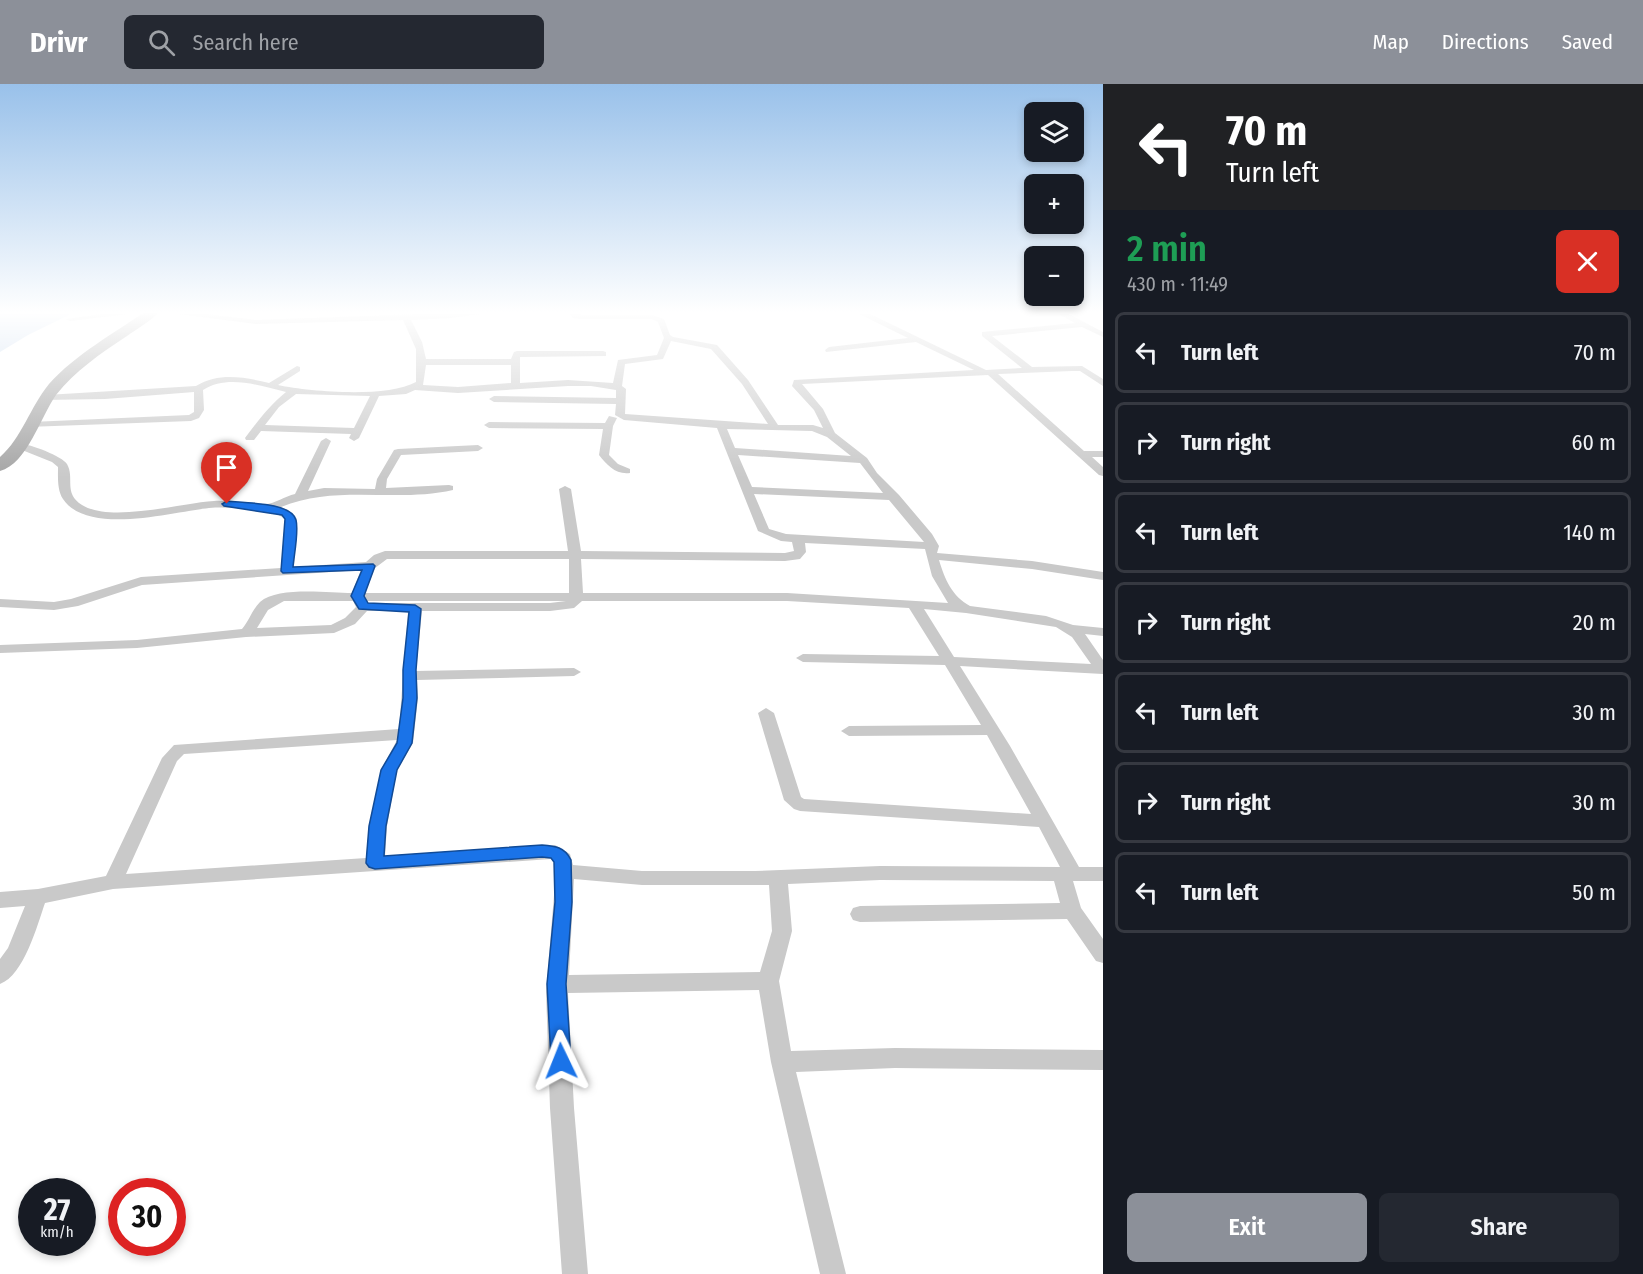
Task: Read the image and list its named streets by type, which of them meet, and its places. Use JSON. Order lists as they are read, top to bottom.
{
  "page": {
    "header": "Drivr",
    "search": "Search here",
    "nav": ["Map", "Directions", "Saved"],
    "turn": ["70 m", "Turn left"],
    "map_buttons": ["+", "−"],
    "heading": ["2 min", "430 m · 11:49"],
    "list": [
      {
        "name": "Turn left",
        "value": "70 m"
      },
      {
        "name": "Turn right",
        "value": "60 m"
      },
      {
        "name": "Turn left",
        "value": "140 m"
      },
      {
        "name": "Turn right",
        "value": "20 m"
      },
      {
        "name": "Turn left",
        "value": "30 m"
      },
      {
        "name": "Turn right",
        "value": "30 m"
      },
      {
        "name": "Turn left",
        "value": "50 m"
      }
    ],
    "speed": "27 km/h",
    "limit": "30",
    "buttons": ["Exit", "Share"]
  }
}
